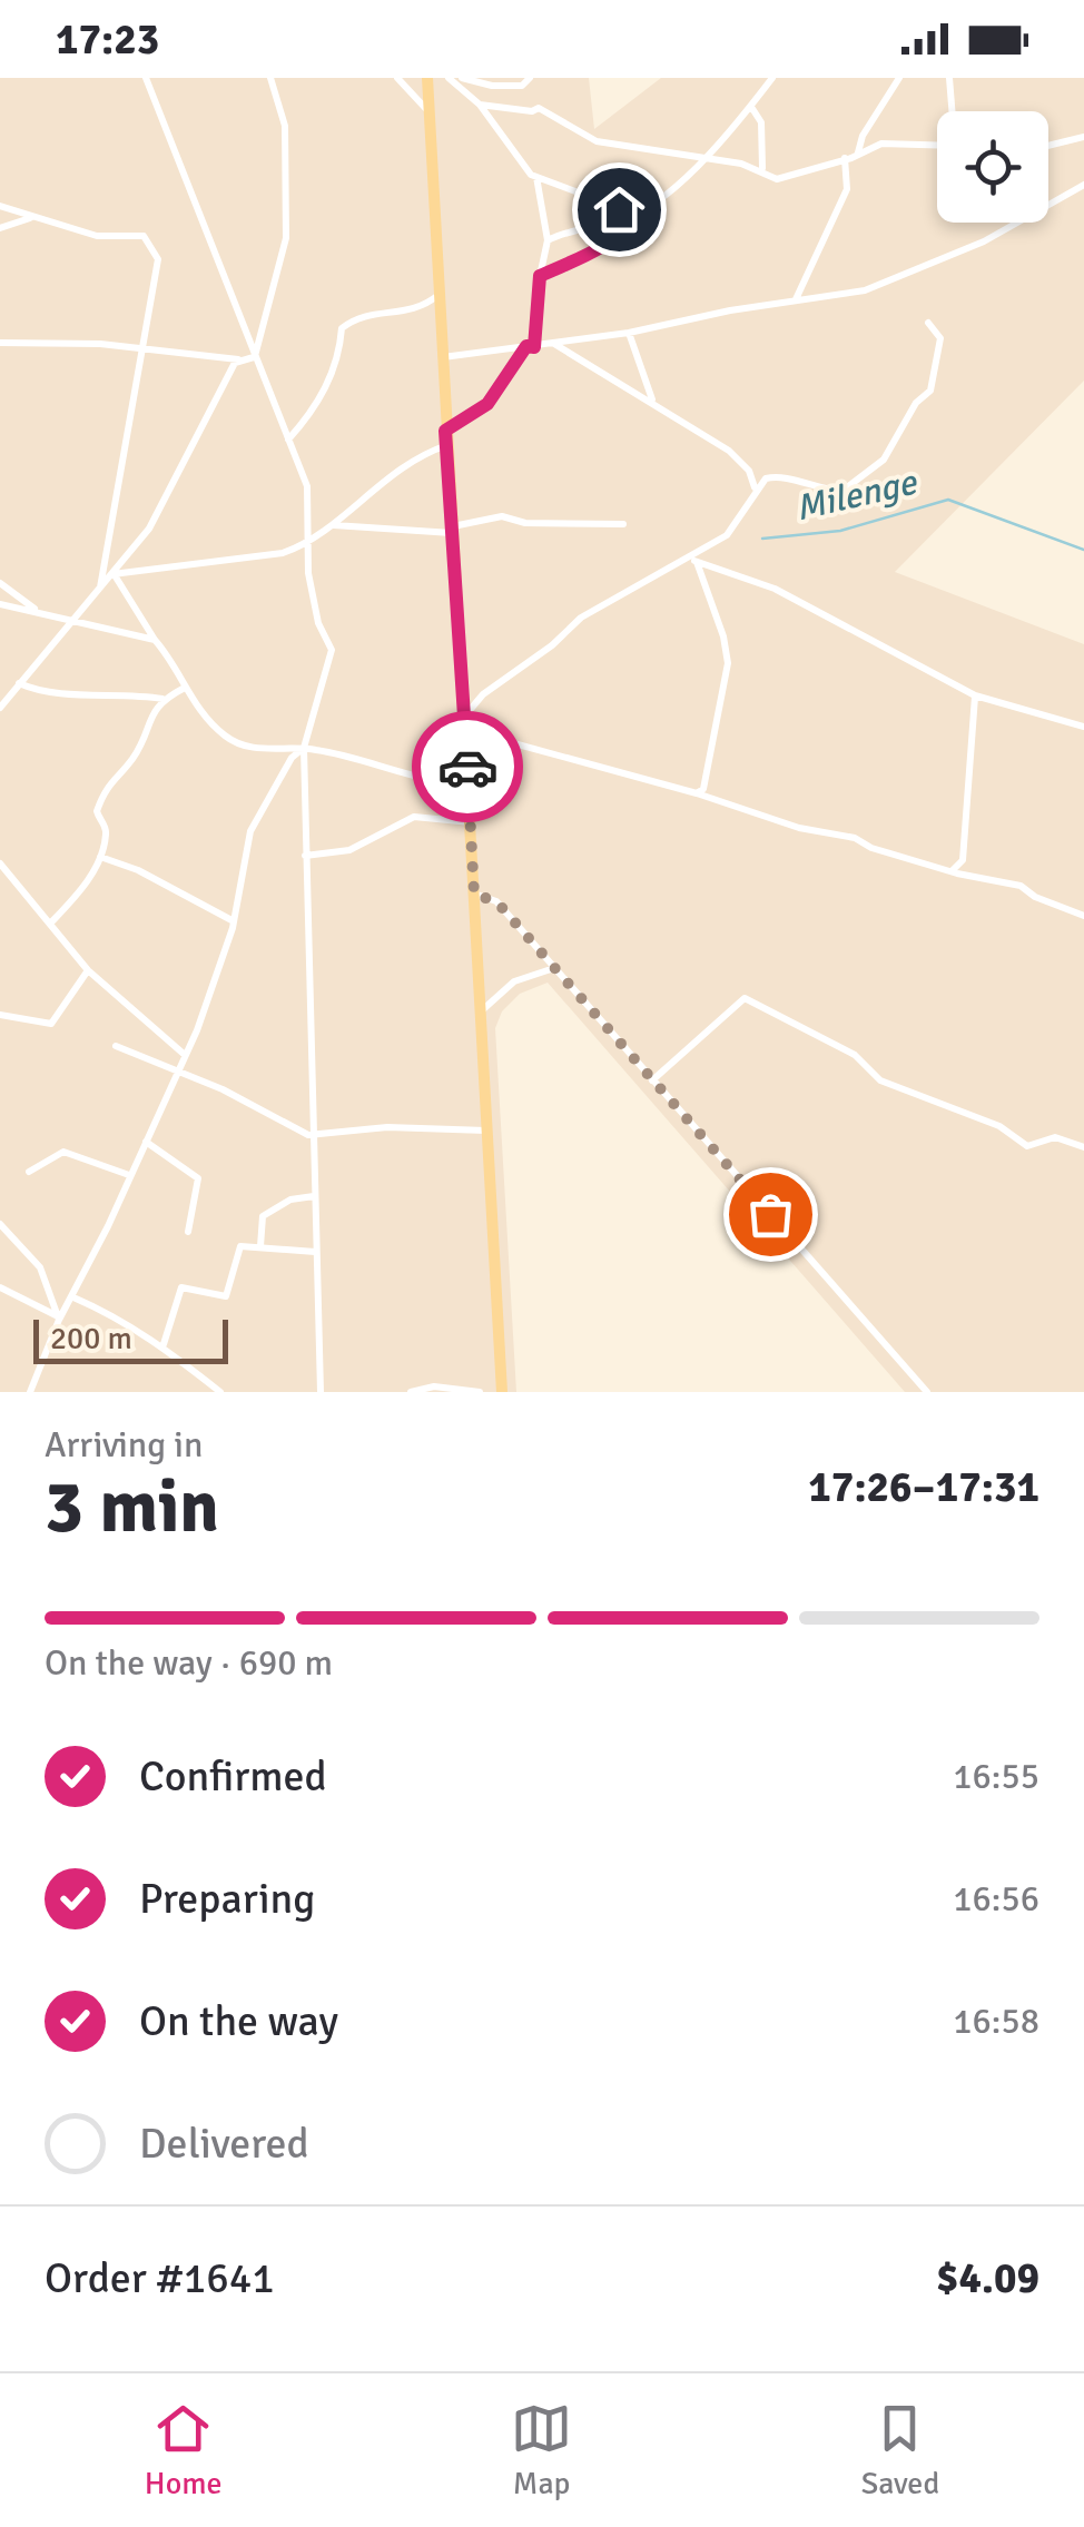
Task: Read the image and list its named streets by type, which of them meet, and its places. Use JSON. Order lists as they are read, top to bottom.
{
  "water": ["Milenge"],
  "scale_bar": "200 m",
  "page": {
    "status": "17:23",
    "scale": "200 m",
    "heading": ["3 min", "Arriving in", "17:26–17:31"],
    "panel": ["Order #1641", "$4.09"],
    "bar": "On the way · 690 m",
    "list": [
      ["Confirmed", "16:55"],
      ["Preparing", "16:56"],
      ["On the way", "16:58"],
      "Delivered"
    ],
    "tabs": ["Home", "Map", "Saved"]
  }
}
